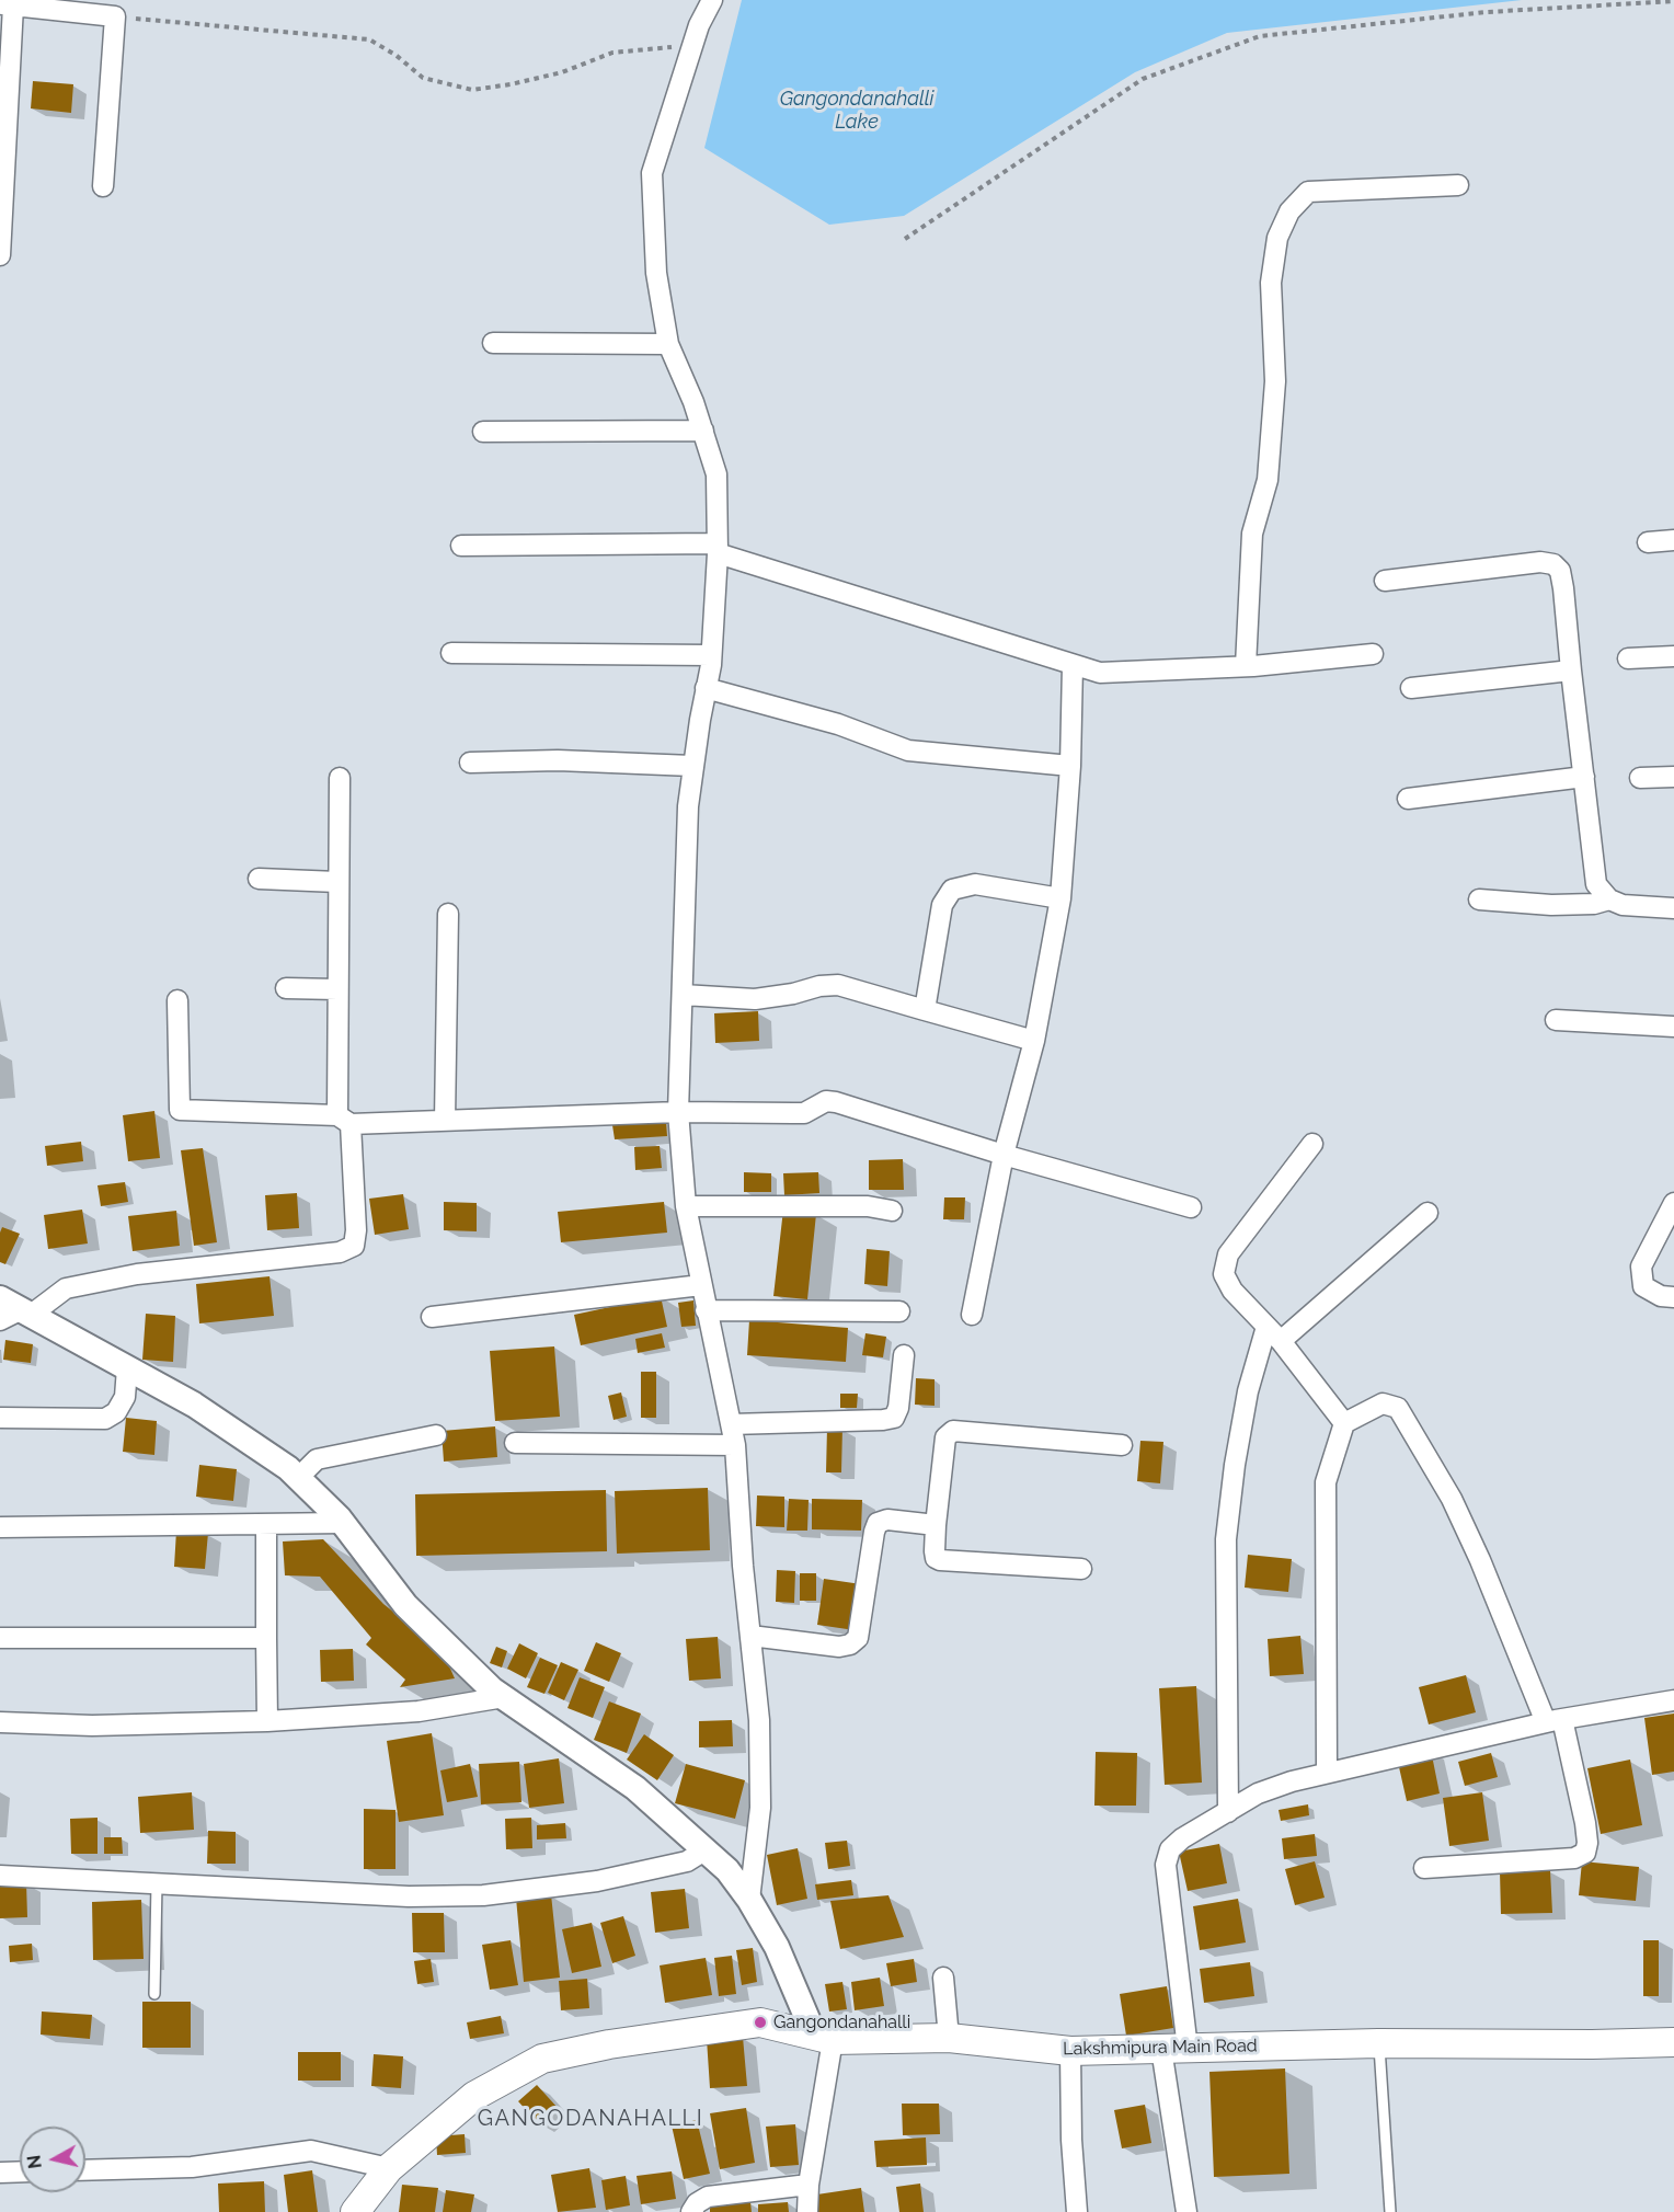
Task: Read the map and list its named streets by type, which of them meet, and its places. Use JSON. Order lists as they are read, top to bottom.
{
  "streets": {
    "main road": ["Lakshmipura Main Road"]
  },
  "districts": ["GANGODANAHALLI"],
  "water": ["Gangondanahalli Lake"],
  "places": ["Gangondanahalli"],
  "north": "left"
}
